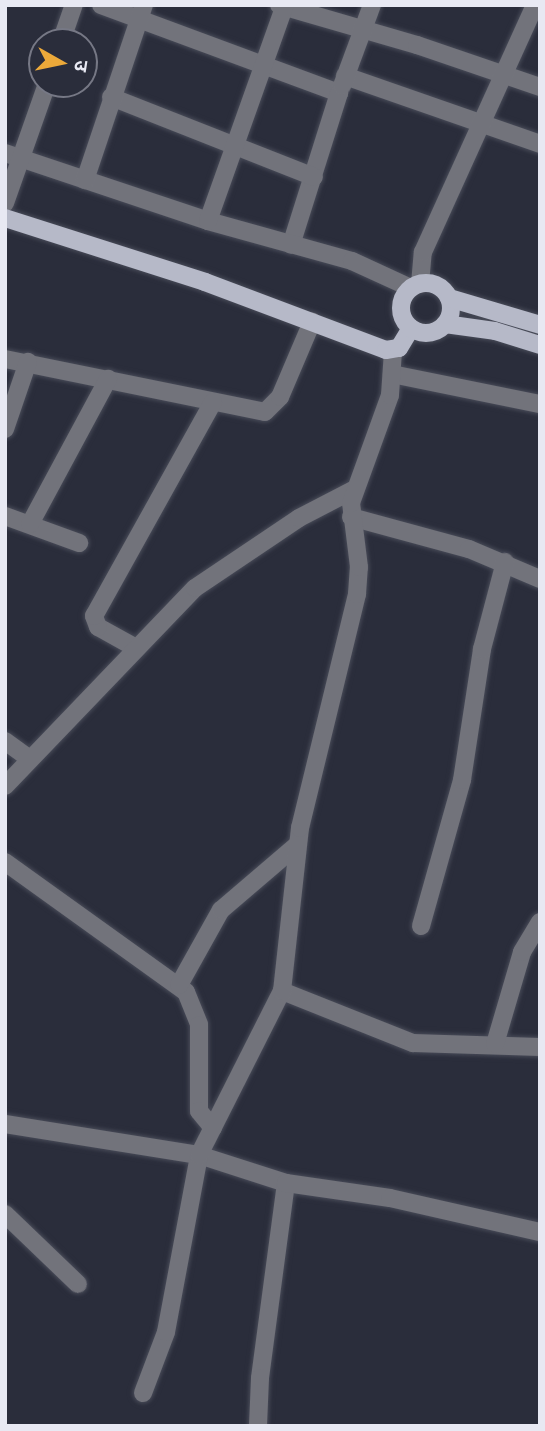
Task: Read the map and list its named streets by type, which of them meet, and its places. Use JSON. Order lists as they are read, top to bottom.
{
  "north": "right"
}
